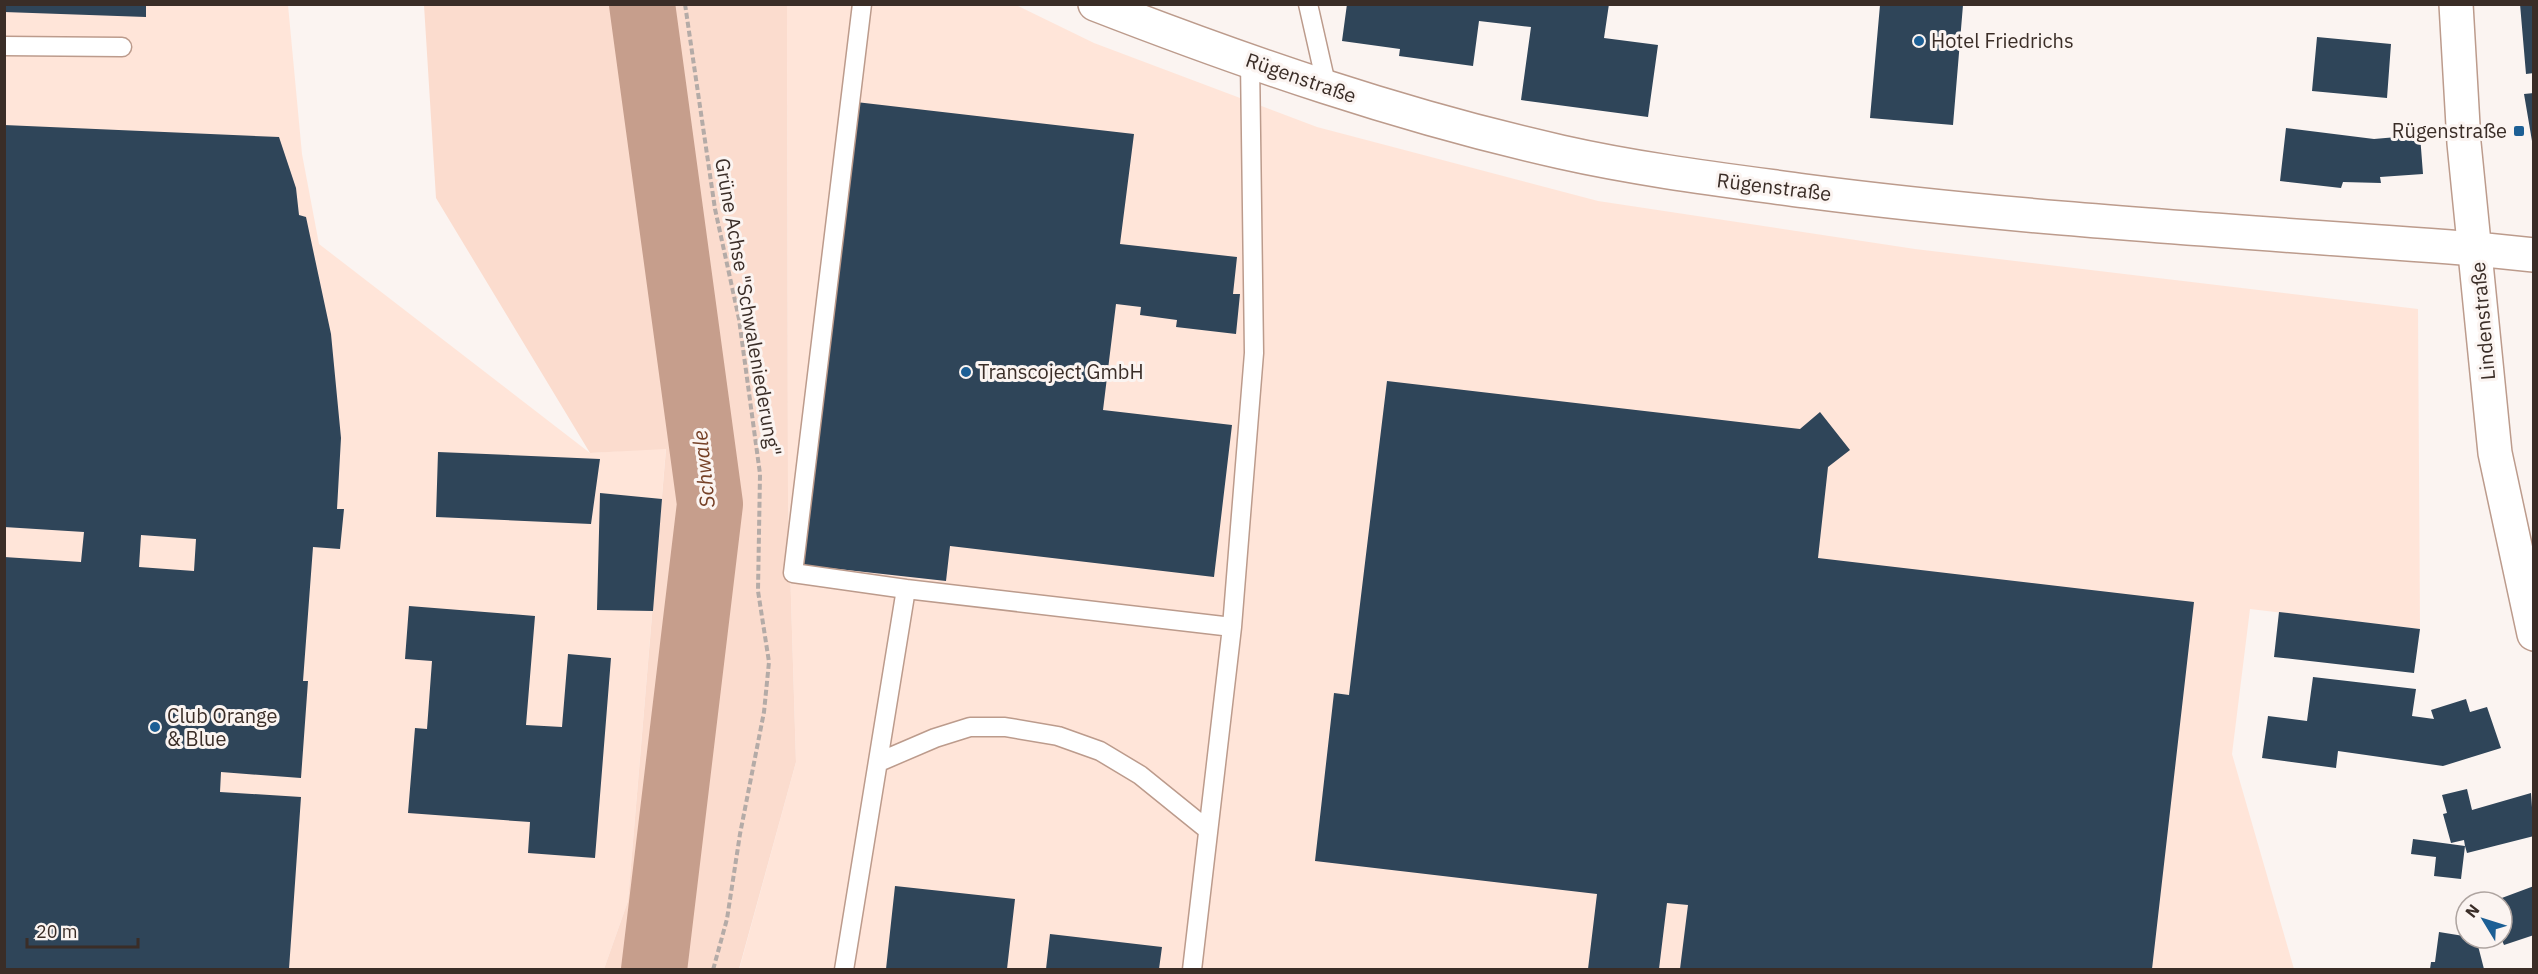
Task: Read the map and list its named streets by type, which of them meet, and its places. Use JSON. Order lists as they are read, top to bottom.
{
  "streets": {
    "street": ["Rügenstraße", "Lindenstraße"],
    "path": ["Grüne Achse \"Schwaleniederung\""]
  },
  "crossings": [
    ["Rügenstraße", "Lindenstraße"]
  ],
  "water": ["Schwale"],
  "places": {
    "other": ["Hotel Friedrichs", "Transcoject GmbH", "Club Orange & Blue"],
    "transit": ["Rügenstraße"]
  },
  "scale_bar": "20 m",
  "north": "top left"
}
